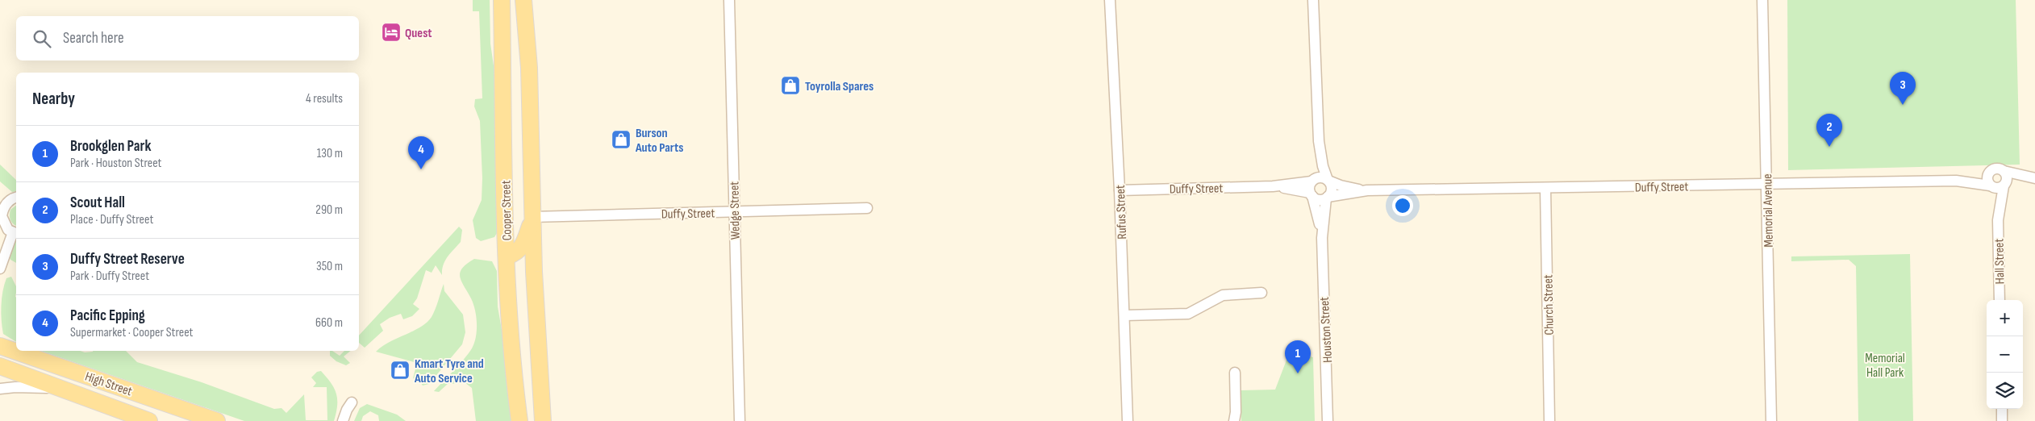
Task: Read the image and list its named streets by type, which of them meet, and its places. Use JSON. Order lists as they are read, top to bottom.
{
  "streets": {
    "main road": ["Cooper Street", "High Street"],
    "street": [
      "Duffy Street",
      "Wedge Street",
      "Memorial Avenue",
      "Rufus Street",
      "Hall Street",
      "Church Street",
      "Houston Street"
    ]
  },
  "crossings": [
    ["Duffy Street", "Cooper Street"],
    ["Duffy Street", "Wedge Street"],
    ["Duffy Street", "Memorial Avenue"],
    ["Duffy Street", "Rufus Street"],
    ["Duffy Street", "Hall Street"],
    ["Duffy Street", "Church Street"],
    ["Duffy Street", "Houston Street"]
  ],
  "parks": ["Memorial Hall Park"],
  "places": {
    "hotel": ["Quest"],
    "shop": ["Toyrolla Spares", "Burson Auto Parts", "Kmart Tyre and Auto Service"]
  },
  "page": {
    "search": "Search here",
    "pins": [
      "3",
      "2",
      "4",
      "1"
    ],
    "heading": ["Nearby", "4 results"],
    "list": [
      {
        "mark": "1",
        "name": "Brookglen Park",
        "note": "Park · Houston Street",
        "value": "130 m"
      },
      {
        "mark": "2",
        "name": "Scout Hall",
        "note": "Place · Duffy Street",
        "value": "290 m"
      },
      {
        "mark": "3",
        "name": "Duffy Street Reserve",
        "note": "Park · Duffy Street",
        "value": "350 m"
      },
      {
        "mark": "4",
        "name": "Pacific Epping",
        "note": "Supermarket · Cooper Street",
        "value": "660 m"
      }
    ],
    "map_buttons": ["+", "−"]
  }
}
